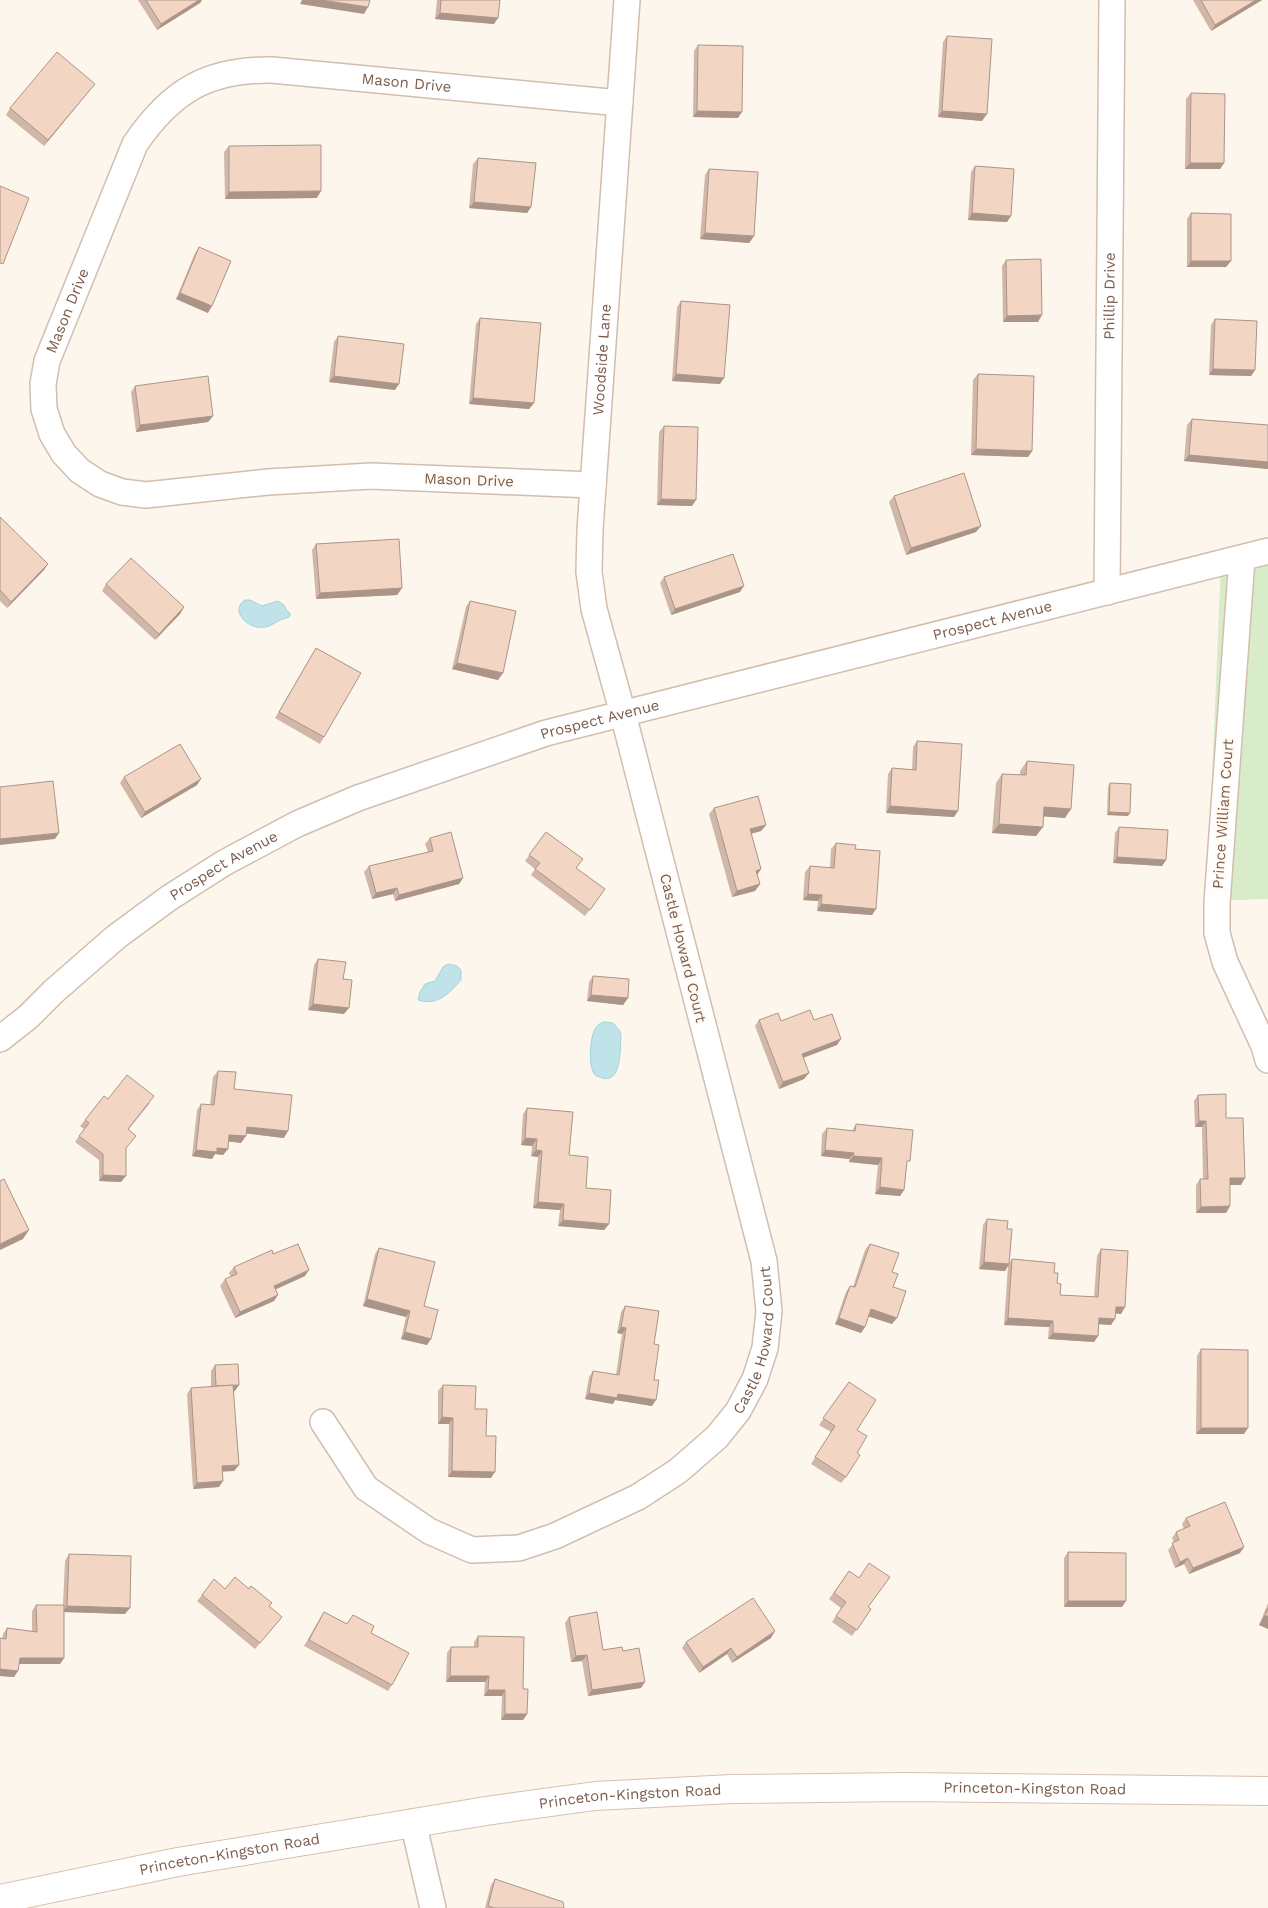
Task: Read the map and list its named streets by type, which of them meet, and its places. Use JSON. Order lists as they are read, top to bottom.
{
  "streets": {
    "main road": ["Princeton-Kingston Road"],
    "street": [
      "Mason Drive",
      "Phillip Drive",
      "Woodside Lane",
      "Prospect Avenue",
      "Prince William Court",
      "Castle Howard Court"
    ]
  },
  "crossings": [
    ["Mason Drive", "Woodside Lane"],
    ["Phillip Drive", "Prospect Avenue"],
    ["Woodside Lane", "Prospect Avenue"],
    ["Woodside Lane", "Castle Howard Court"],
    ["Prospect Avenue", "Prince William Court"],
    ["Prospect Avenue", "Castle Howard Court"]
  ]
}
